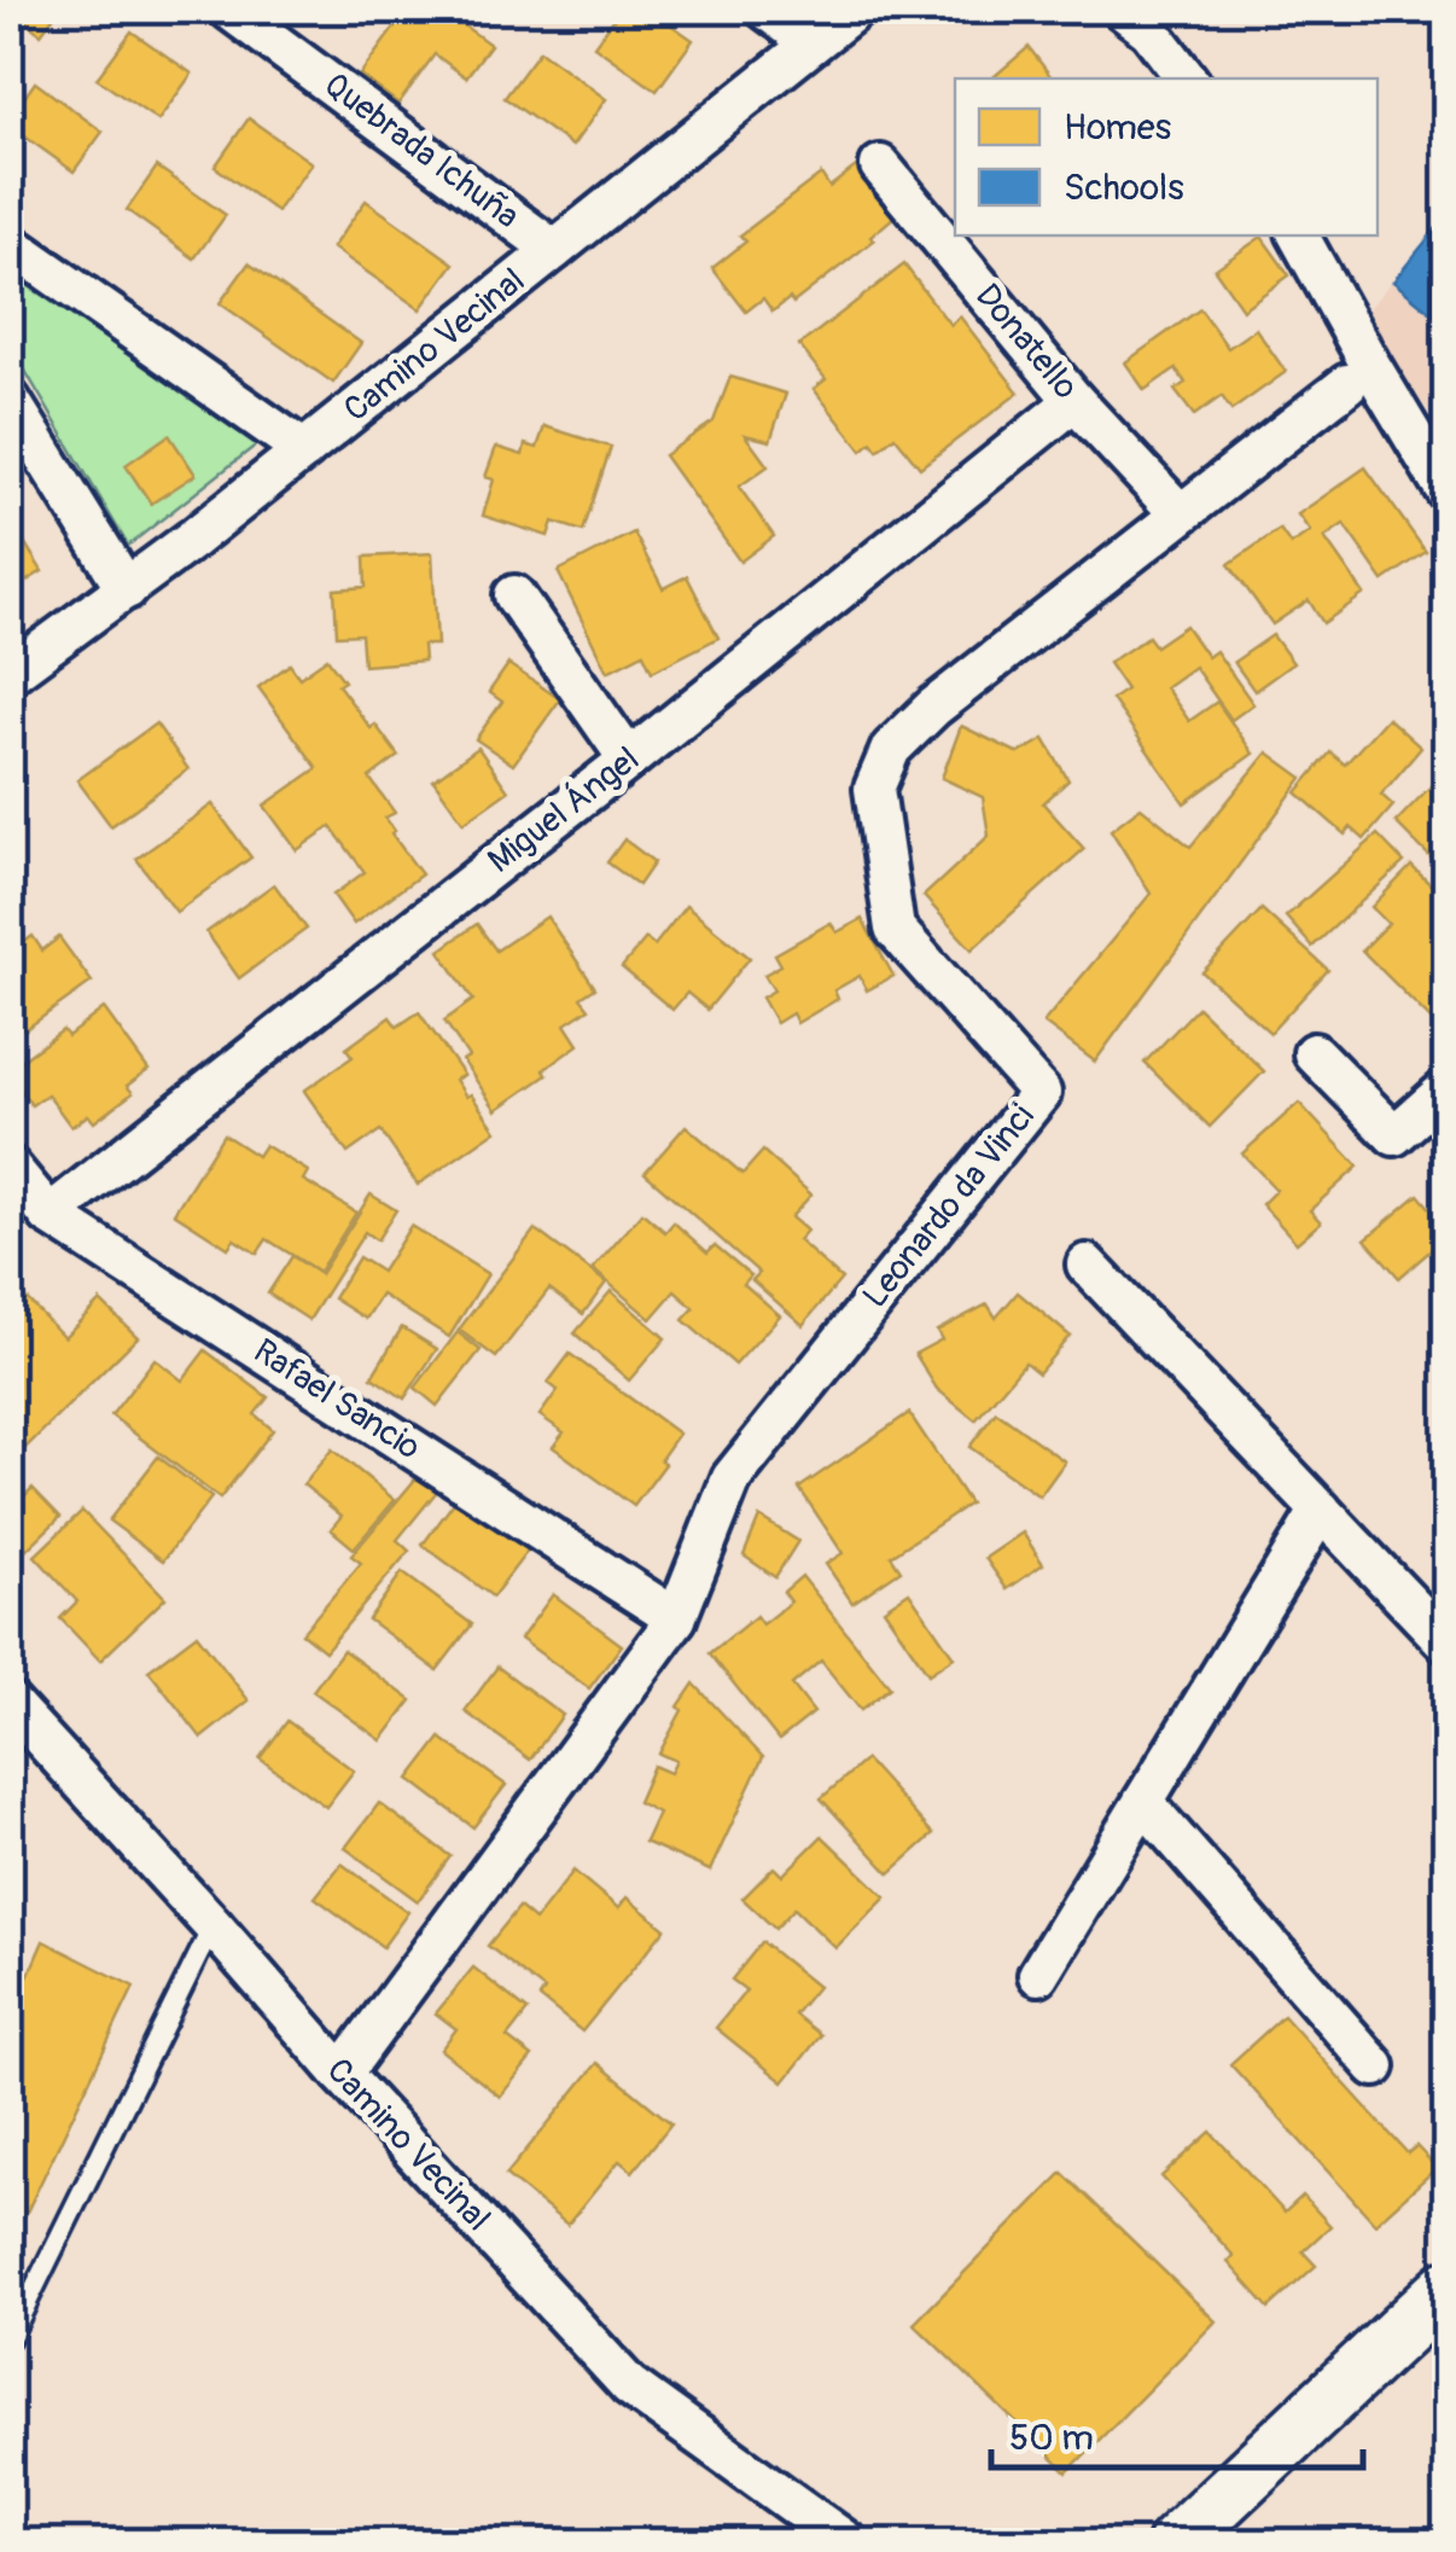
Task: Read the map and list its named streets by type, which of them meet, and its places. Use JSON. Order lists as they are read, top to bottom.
{
  "streets": {
    "street": [
      "Quebrada Ichuña",
      "Donatello",
      "Camino Vecinal",
      "Miguel Ángel",
      "Leonardo da Vinci",
      "Rafael Sancio"
    ]
  },
  "crossings": [
    ["Quebrada Ichuña", "Camino Vecinal"],
    ["Donatello", "Miguel Ángel"],
    ["Donatello", "Leonardo da Vinci"],
    ["Camino Vecinal", "Leonardo da Vinci"],
    ["Miguel Ángel", "Rafael Sancio"],
    ["Leonardo da Vinci", "Rafael Sancio"]
  ],
  "legend": ["Homes", "Schools"],
  "scale_bar": "50 m"
}
